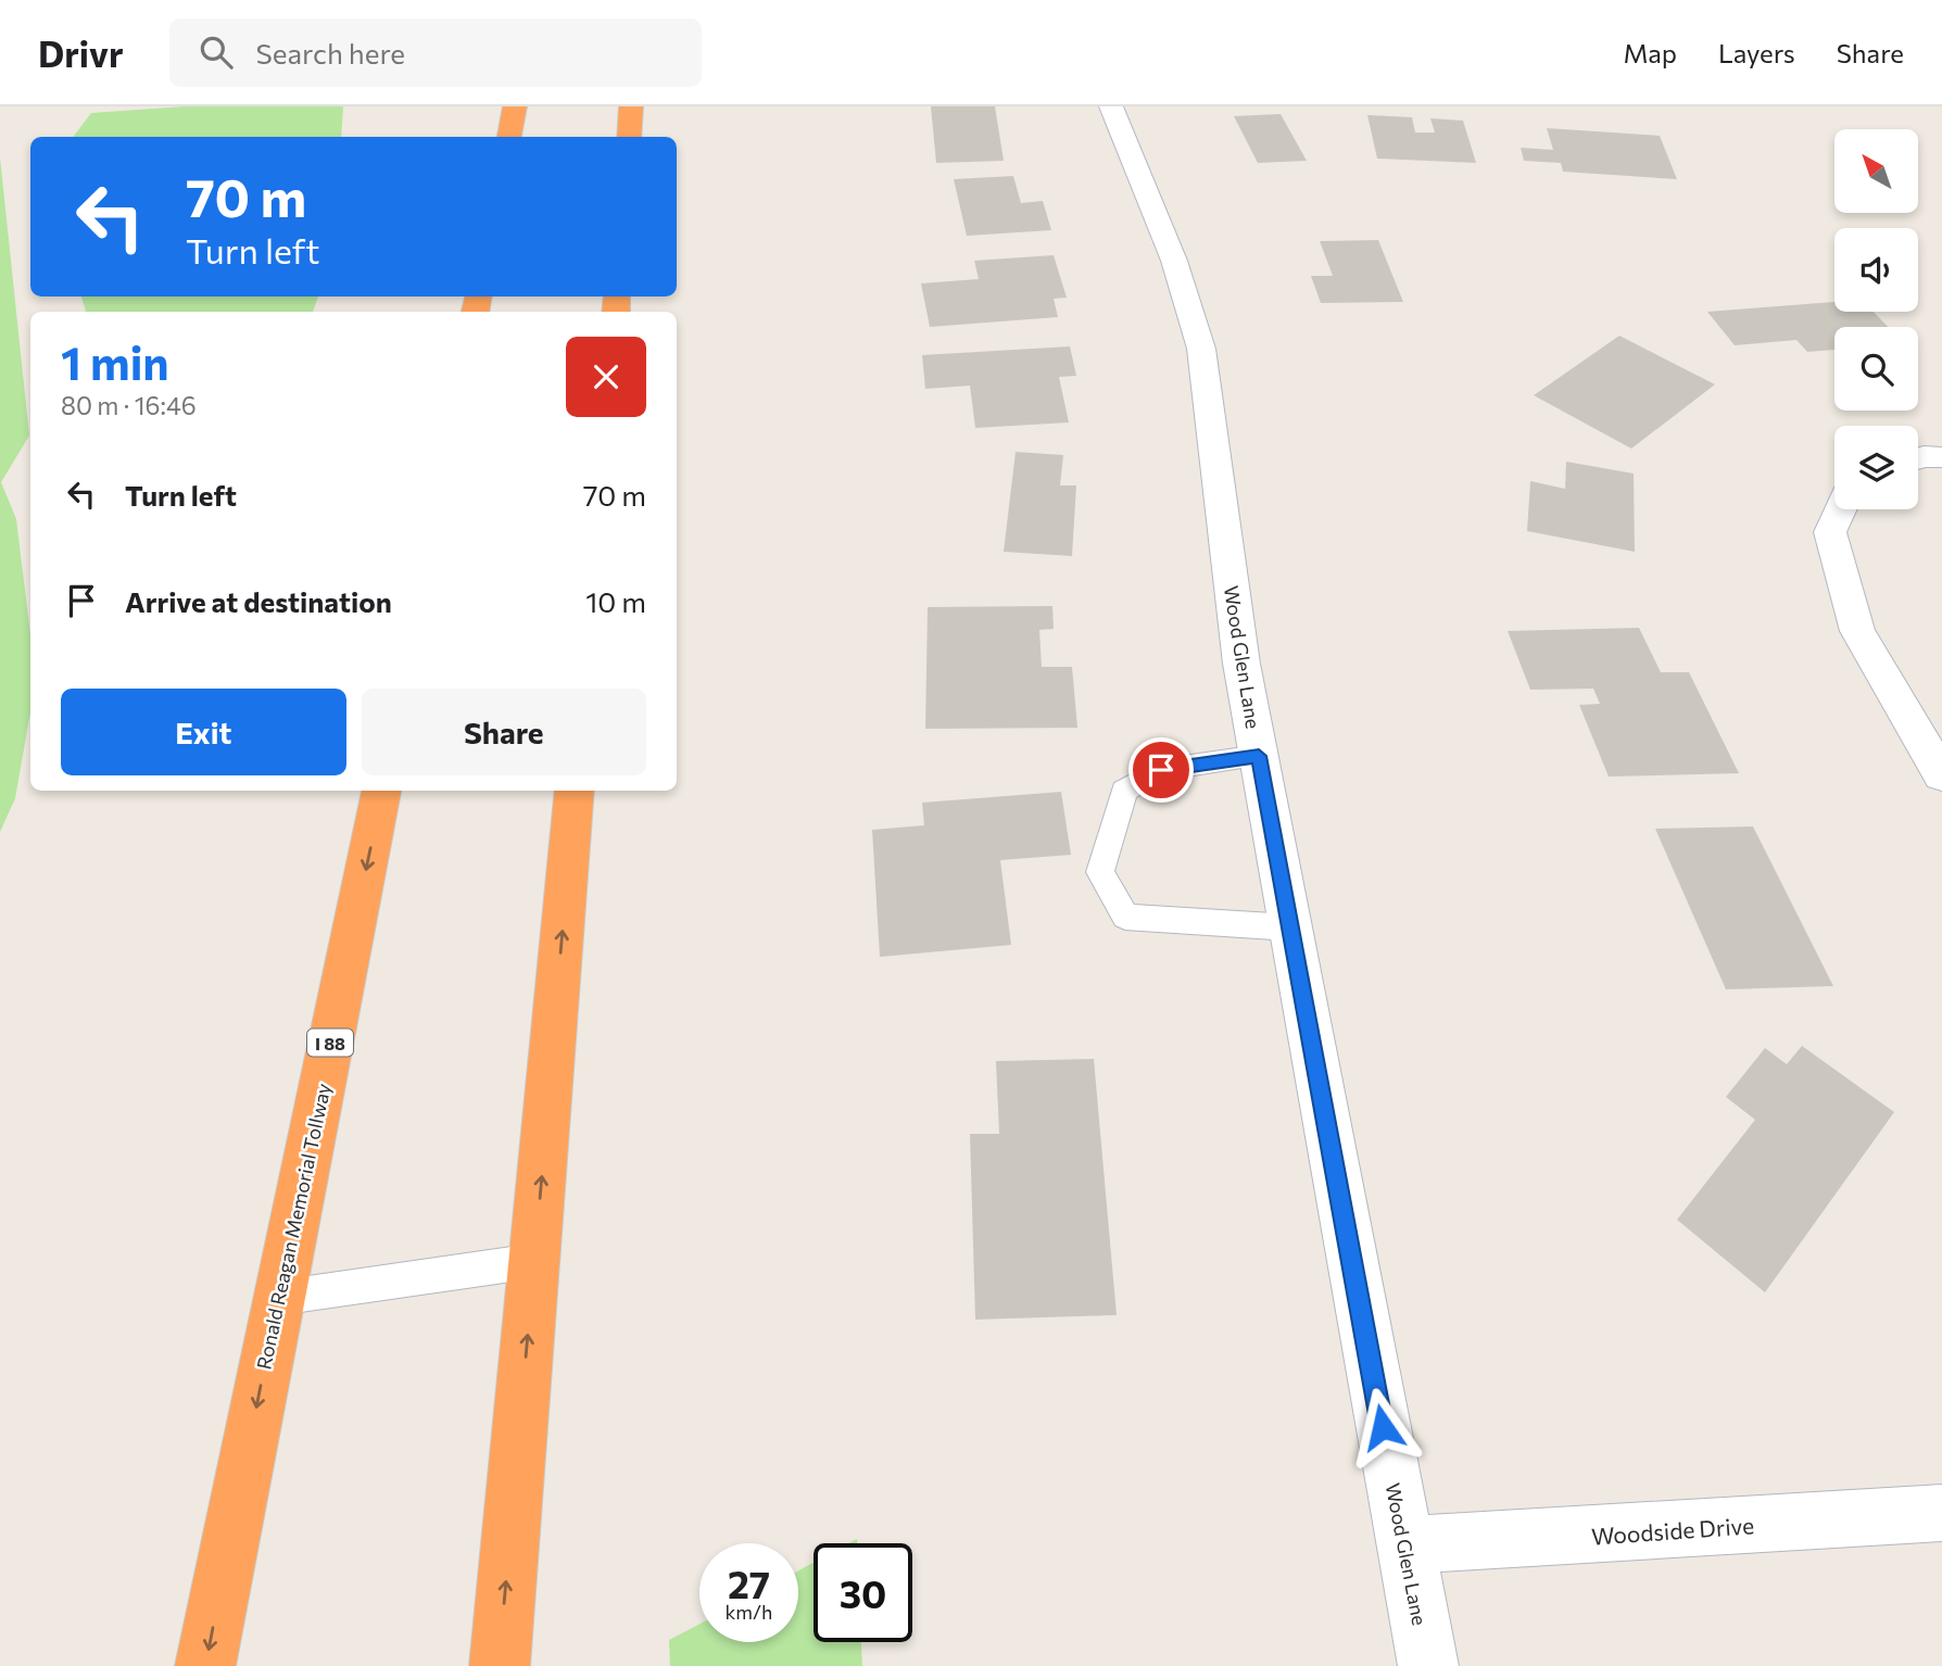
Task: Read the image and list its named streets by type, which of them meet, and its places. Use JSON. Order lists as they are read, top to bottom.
{
  "streets": {
    "highway": ["I 88", "Ronald Reagan Memorial Tollway"],
    "street": ["Wood Glen Lane", "Woodside Drive"]
  },
  "crossings": [
    ["Wood Glen Lane", "Woodside Drive"]
  ],
  "north": "top left",
  "page": {
    "header": "Drivr",
    "search": "Search here",
    "nav": ["Map", "Layers", "Share"],
    "turn": ["70 m", "Turn left"],
    "heading": ["1 min", "80 m · 16:46"],
    "list": [
      {
        "name": "Turn left",
        "value": "70 m"
      },
      {
        "name": "Arrive at destination",
        "value": "10 m"
      }
    ],
    "buttons": ["Exit", "Share"],
    "speed": "27 km/h",
    "limit": "30"
  }
}
